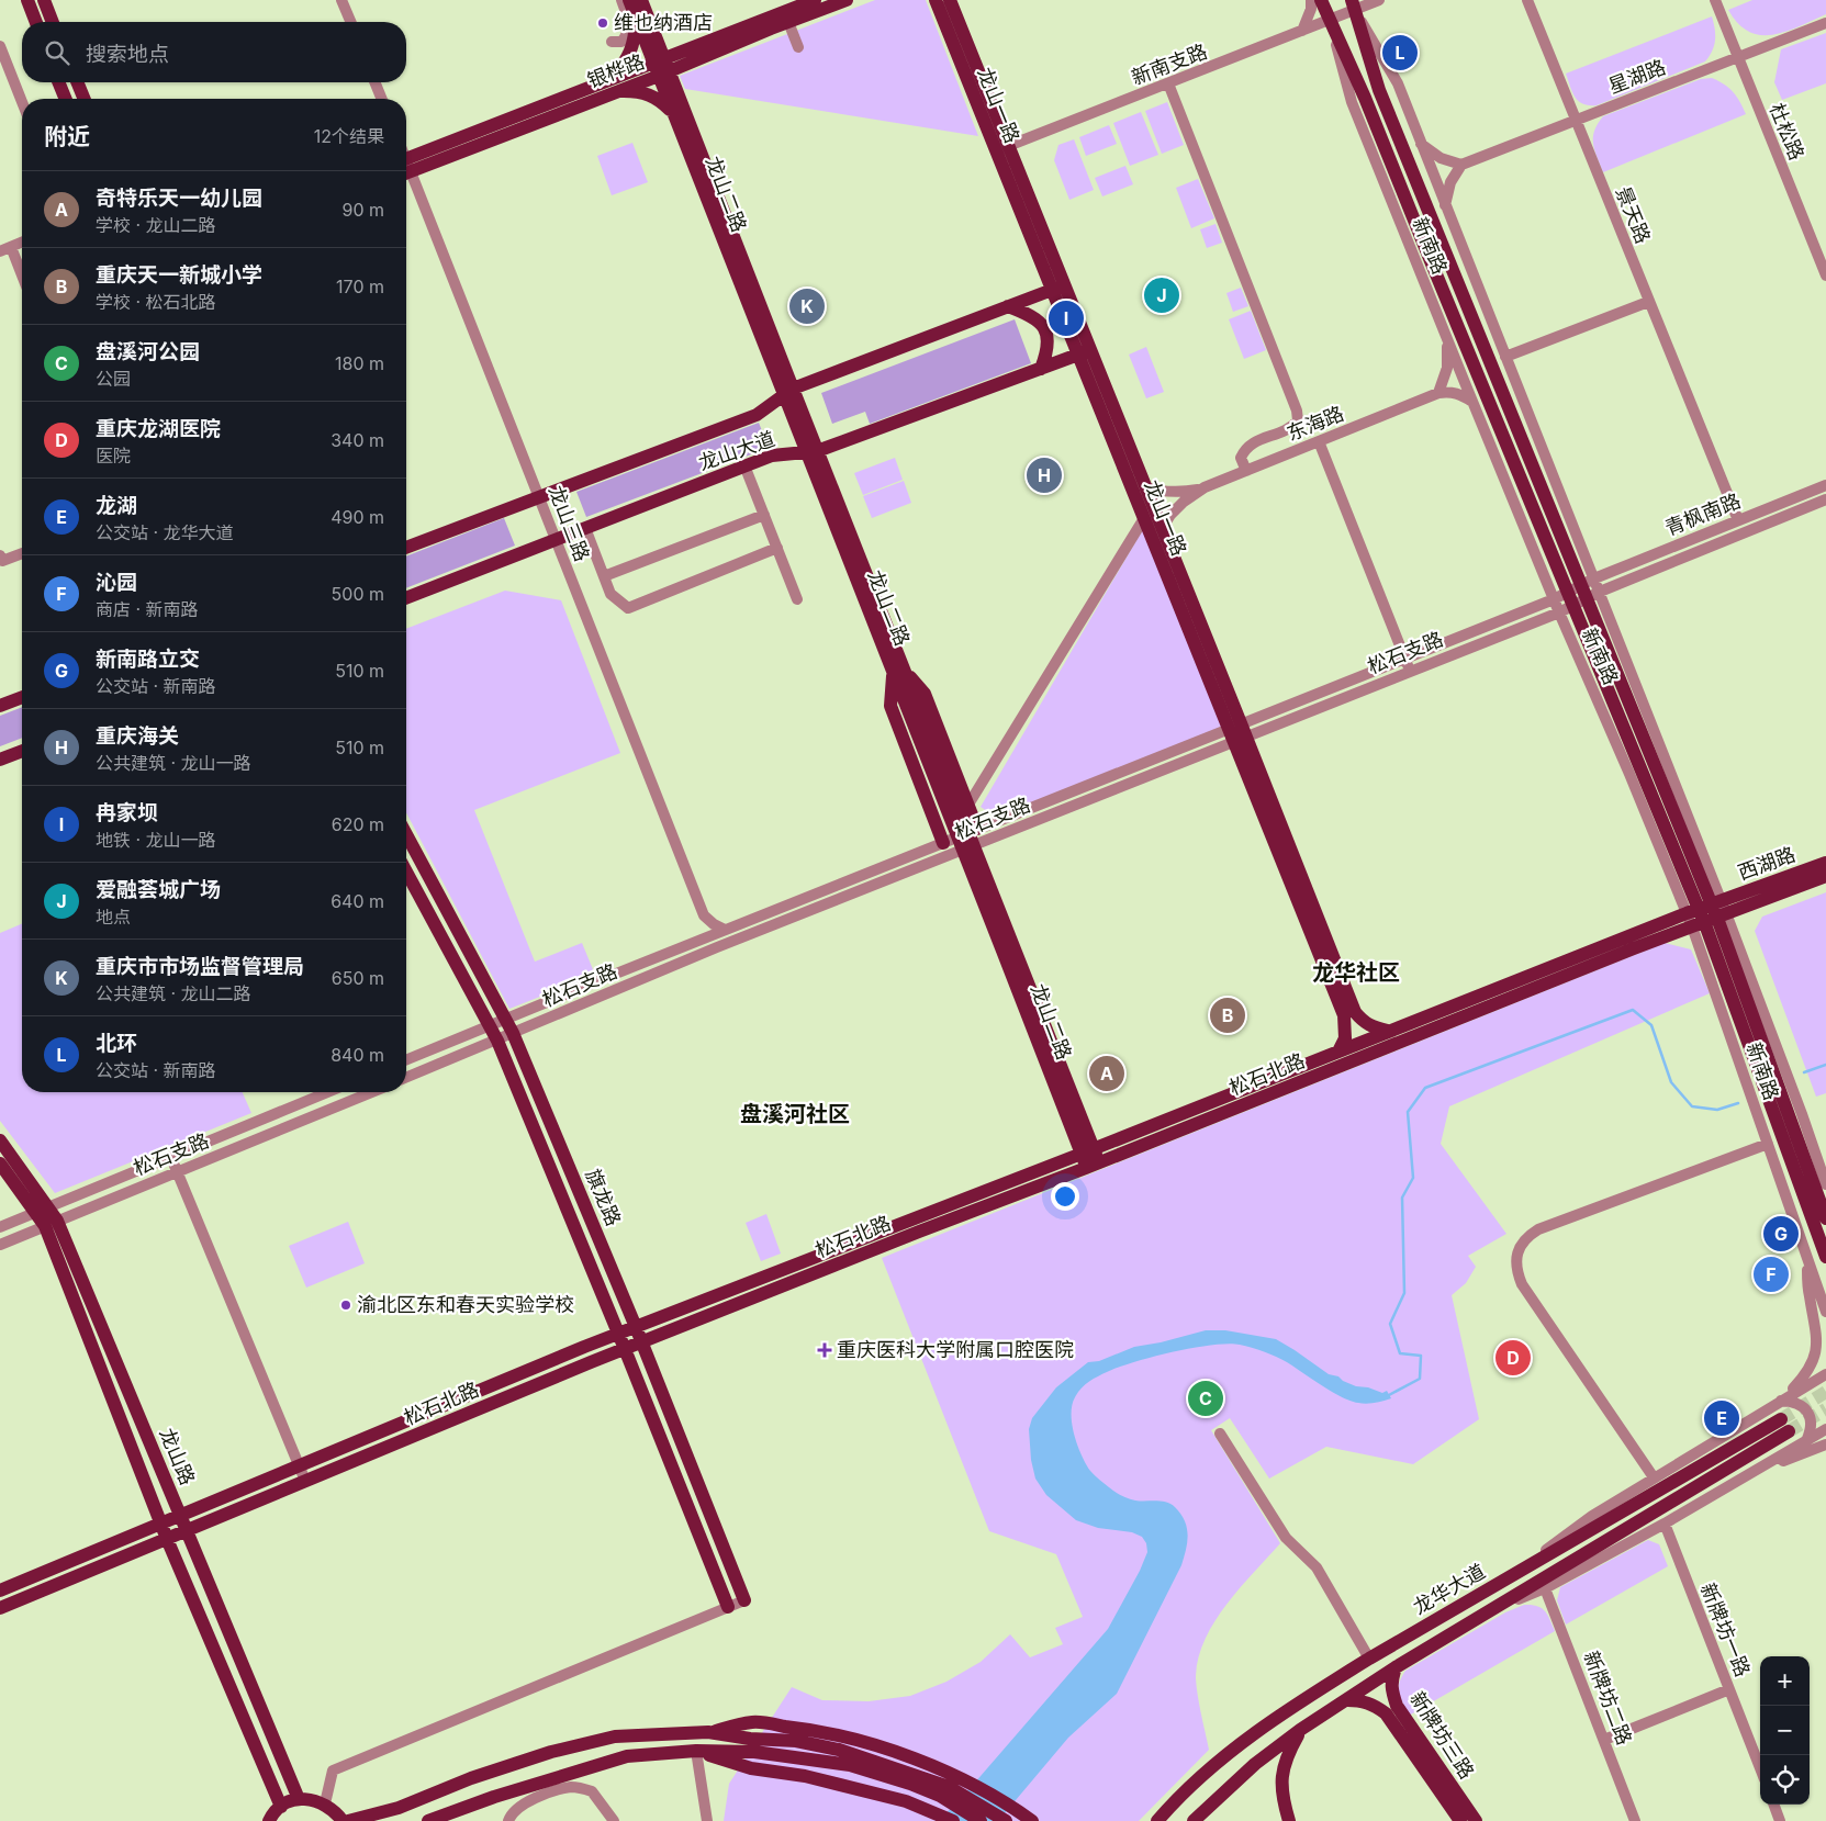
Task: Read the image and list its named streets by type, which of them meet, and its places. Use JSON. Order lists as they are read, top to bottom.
{
  "streets": {
    "main road": [
      "银桦路",
      "龙山一路",
      "龙山二路",
      "新南路",
      "龙山大道",
      "西湖路",
      "松石北路",
      "旗龙路",
      "龙山路",
      "龙华大道",
      "新牌坊三路"
    ],
    "street": [
      "新南支路",
      "星湖路",
      "杜松路",
      "景天路",
      "东海路",
      "青枫南路",
      "龙山三路",
      "松石支路",
      "新牌坊一路",
      "新牌坊二路"
    ]
  },
  "crossings": [
    ["新南支路", "龙山一路"],
    ["新南支路", "新南路"],
    ["银桦路", "龙山二路"],
    ["星湖路", "杜松路"],
    ["星湖路", "景天路"],
    ["龙山一路", "东海路"],
    ["龙山一路", "龙山大道"],
    ["龙山一路", "松石支路"],
    ["龙山一路", "松石北路"],
    ["龙山二路", "龙山大道"],
    ["龙山二路", "松石支路"],
    ["龙山二路", "松石北路"],
    ["景天路", "青枫南路"],
    ["新南路", "青枫南路"],
    ["新南路", "松石支路"],
    ["新南路", "西湖路"],
    ["新南路", "松石北路"],
    ["龙山大道", "龙山三路"],
    ["青枫南路", "松石支路"],
    ["松石支路", "旗龙路"],
    ["松石支路", "龙山路"],
    ["西湖路", "松石北路"],
    ["松石北路", "旗龙路"],
    ["松石北路", "龙山路"],
    ["龙华大道", "新牌坊三路"]
  ],
  "districts": ["龙华社区", "盘溪河社区"],
  "places": {
    "other": ["维也纳酒店", "渝北区东和春天实验学校"],
    "health": ["重庆医科大学附属口腔医院"]
  },
  "page": {
    "search": "搜索地点",
    "pins": [
      "L",
      "J",
      "K",
      "I",
      "H",
      "B",
      "A",
      "G",
      "F",
      "D",
      "C",
      "E"
    ],
    "heading": ["附近", "12个结果"],
    "list": [
      {
        "mark": "A",
        "name": "奇特乐天一幼儿园",
        "note": "学校 · 龙山二路",
        "value": "90 m"
      },
      {
        "mark": "B",
        "name": "重庆天一新城小学",
        "note": "学校 · 松石北路",
        "value": "170 m"
      },
      {
        "mark": "C",
        "name": "盘溪河公园",
        "note": "公园",
        "value": "180 m"
      },
      {
        "mark": "D",
        "name": "重庆龙湖医院",
        "note": "医院",
        "value": "340 m"
      },
      {
        "mark": "E",
        "name": "龙湖",
        "note": "公交站 · 龙华大道",
        "value": "490 m"
      },
      {
        "mark": "F",
        "name": "沁园",
        "note": "商店 · 新南路",
        "value": "500 m"
      },
      {
        "mark": "G",
        "name": "新南路立交",
        "note": "公交站 · 新南路",
        "value": "510 m"
      },
      {
        "mark": "H",
        "name": "重庆海关",
        "note": "公共建筑 · 龙山一路",
        "value": "510 m"
      },
      {
        "mark": "I",
        "name": "冉家坝",
        "note": "地铁 · 龙山一路",
        "value": "620 m"
      },
      {
        "mark": "J",
        "name": "爱融荟城广场",
        "note": "地点",
        "value": "640 m"
      },
      {
        "mark": "K",
        "name": "重庆市市场监督管理局",
        "note": "公共建筑 · 龙山二路",
        "value": "650 m"
      },
      {
        "mark": "L",
        "name": "北环",
        "note": "公交站 · 新南路",
        "value": "840 m"
      }
    ],
    "map_buttons": ["+", "−"]
  }
}
